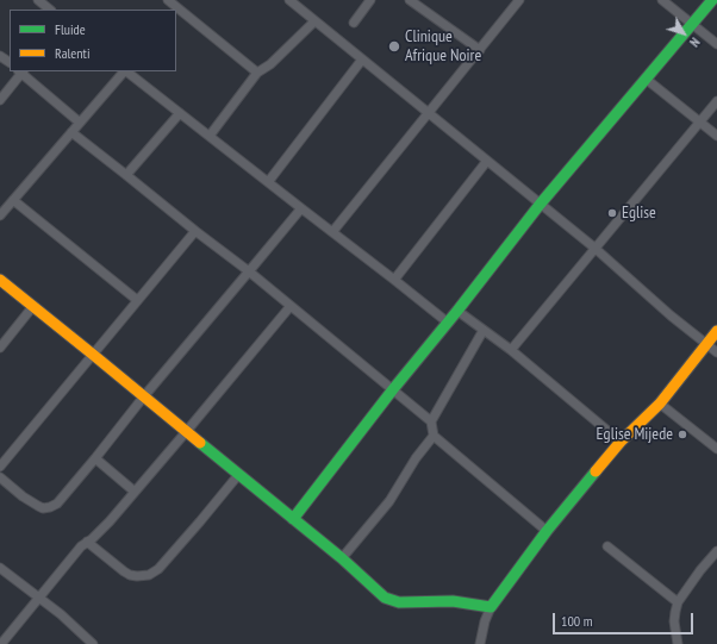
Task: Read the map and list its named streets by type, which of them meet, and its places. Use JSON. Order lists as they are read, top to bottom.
{
  "places": ["Clinique Afrique Noire", "Eglise", "Eglise Mijede"],
  "legend": ["Fluide", "Ralenti"],
  "scale_bar": "100 m",
  "north": "bottom right"
}
